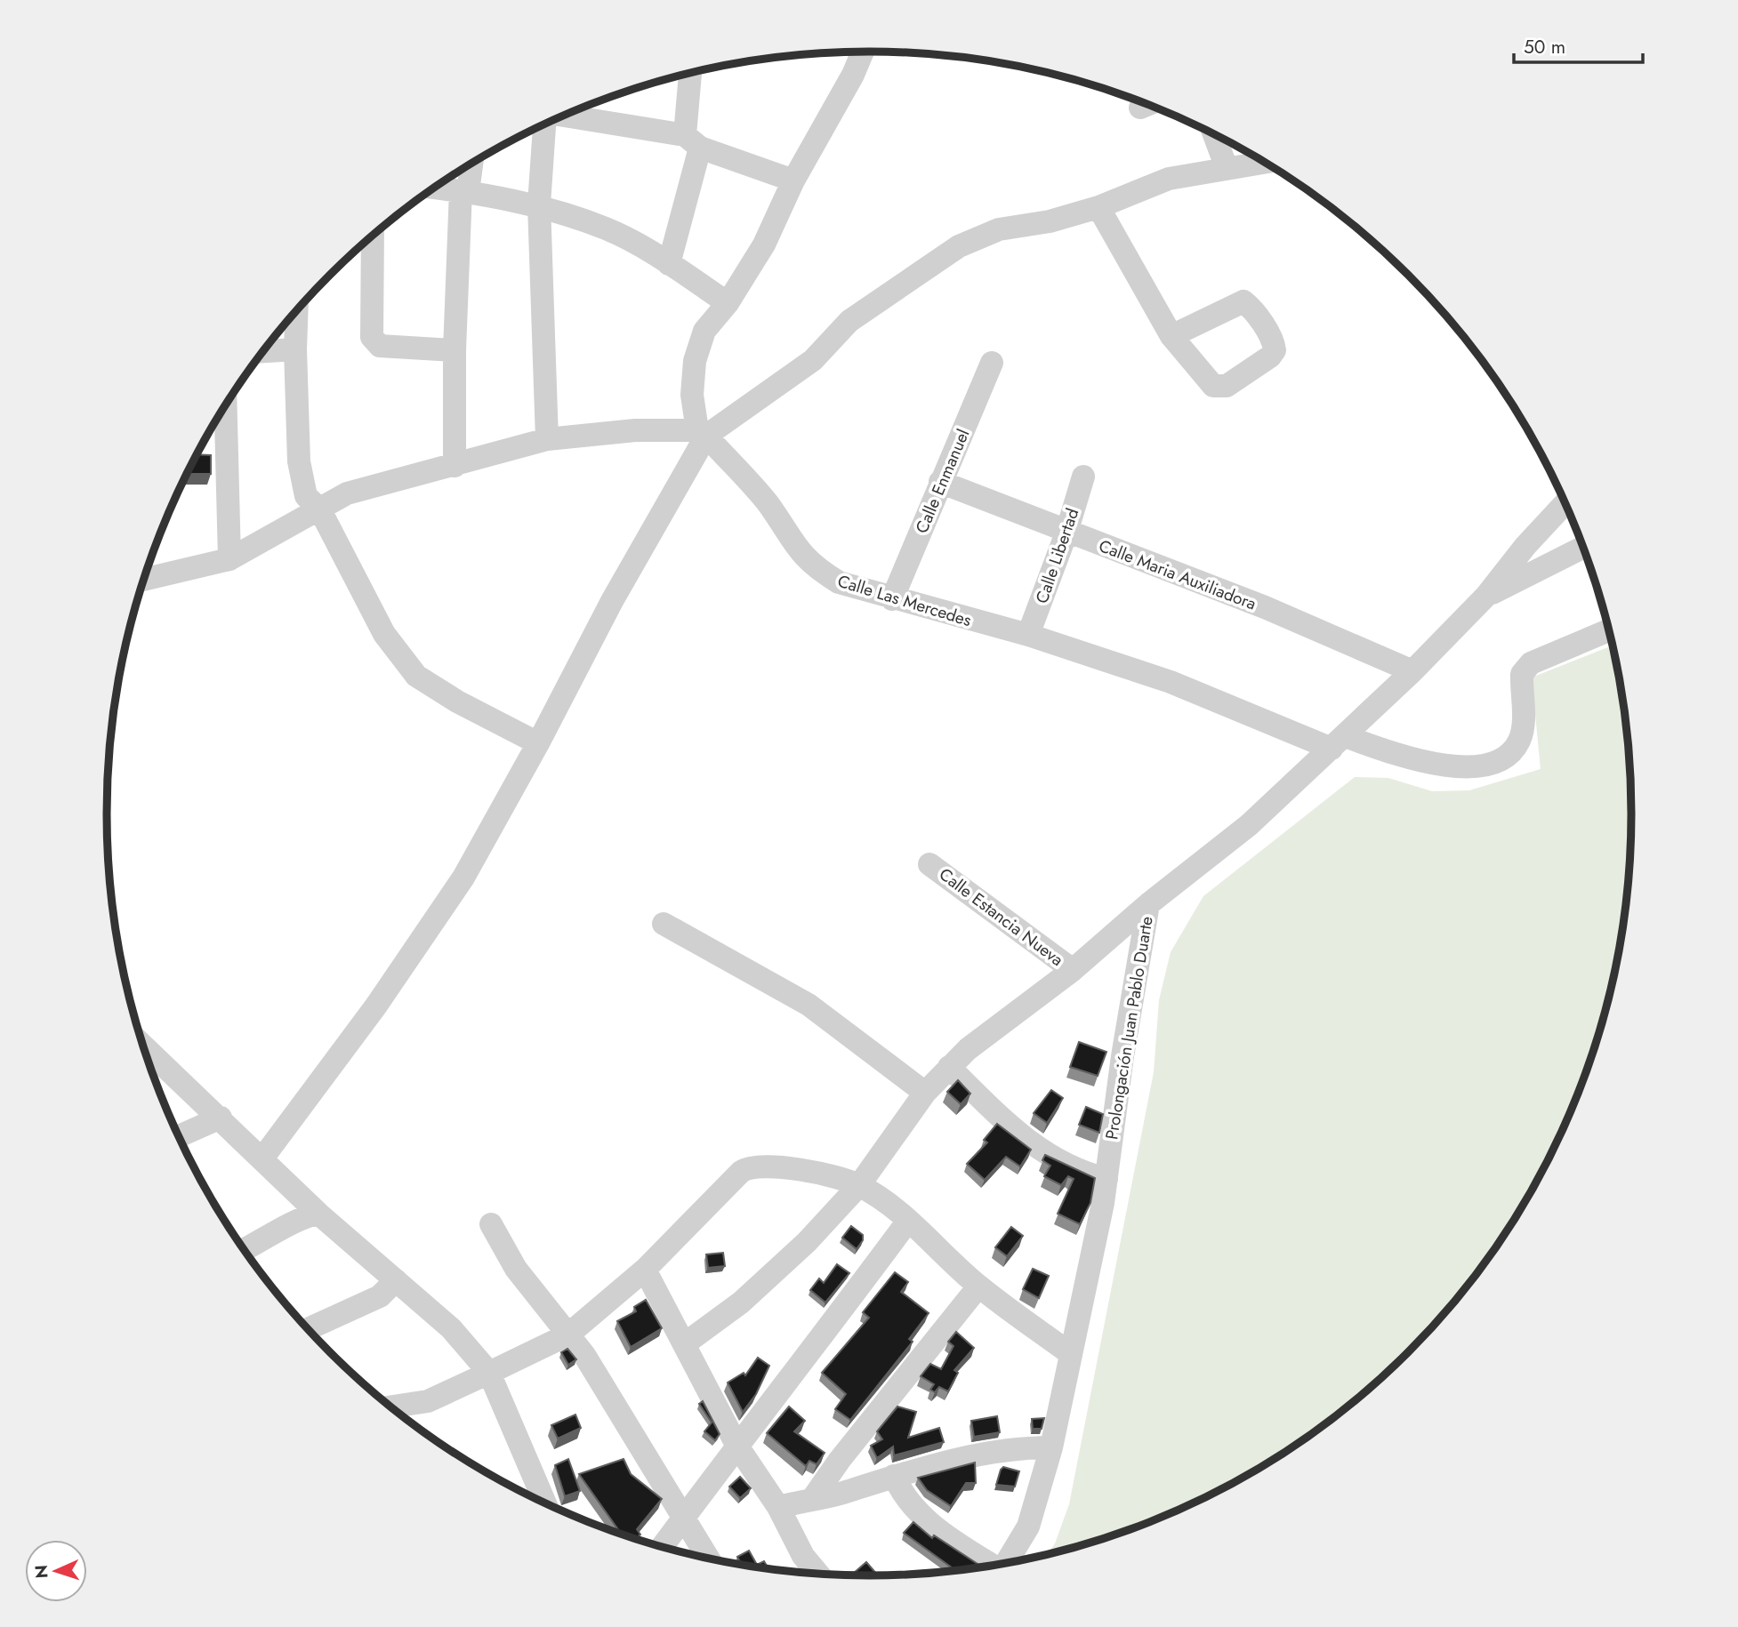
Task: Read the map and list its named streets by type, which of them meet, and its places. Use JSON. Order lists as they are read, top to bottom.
{
  "streets": {
    "street": [
      "Calle Enmanuel",
      "Calle Libertad",
      "Calle Maria Auxiliadora",
      "Calle Las Mercedes",
      "Calle Estancia Nueva",
      "Prolongación Juan Pablo Duarte"
    ]
  },
  "crossings": [
    ["Calle Enmanuel", "Calle Maria Auxiliadora"],
    ["Calle Enmanuel", "Calle Las Mercedes"],
    ["Calle Libertad", "Calle Maria Auxiliadora"],
    ["Calle Libertad", "Calle Las Mercedes"],
    ["Calle Maria Auxiliadora", "Prolongación Juan Pablo Duarte"],
    ["Calle Las Mercedes", "Prolongación Juan Pablo Duarte"]
  ],
  "scale_bar": "50 m",
  "north": "left"
}
